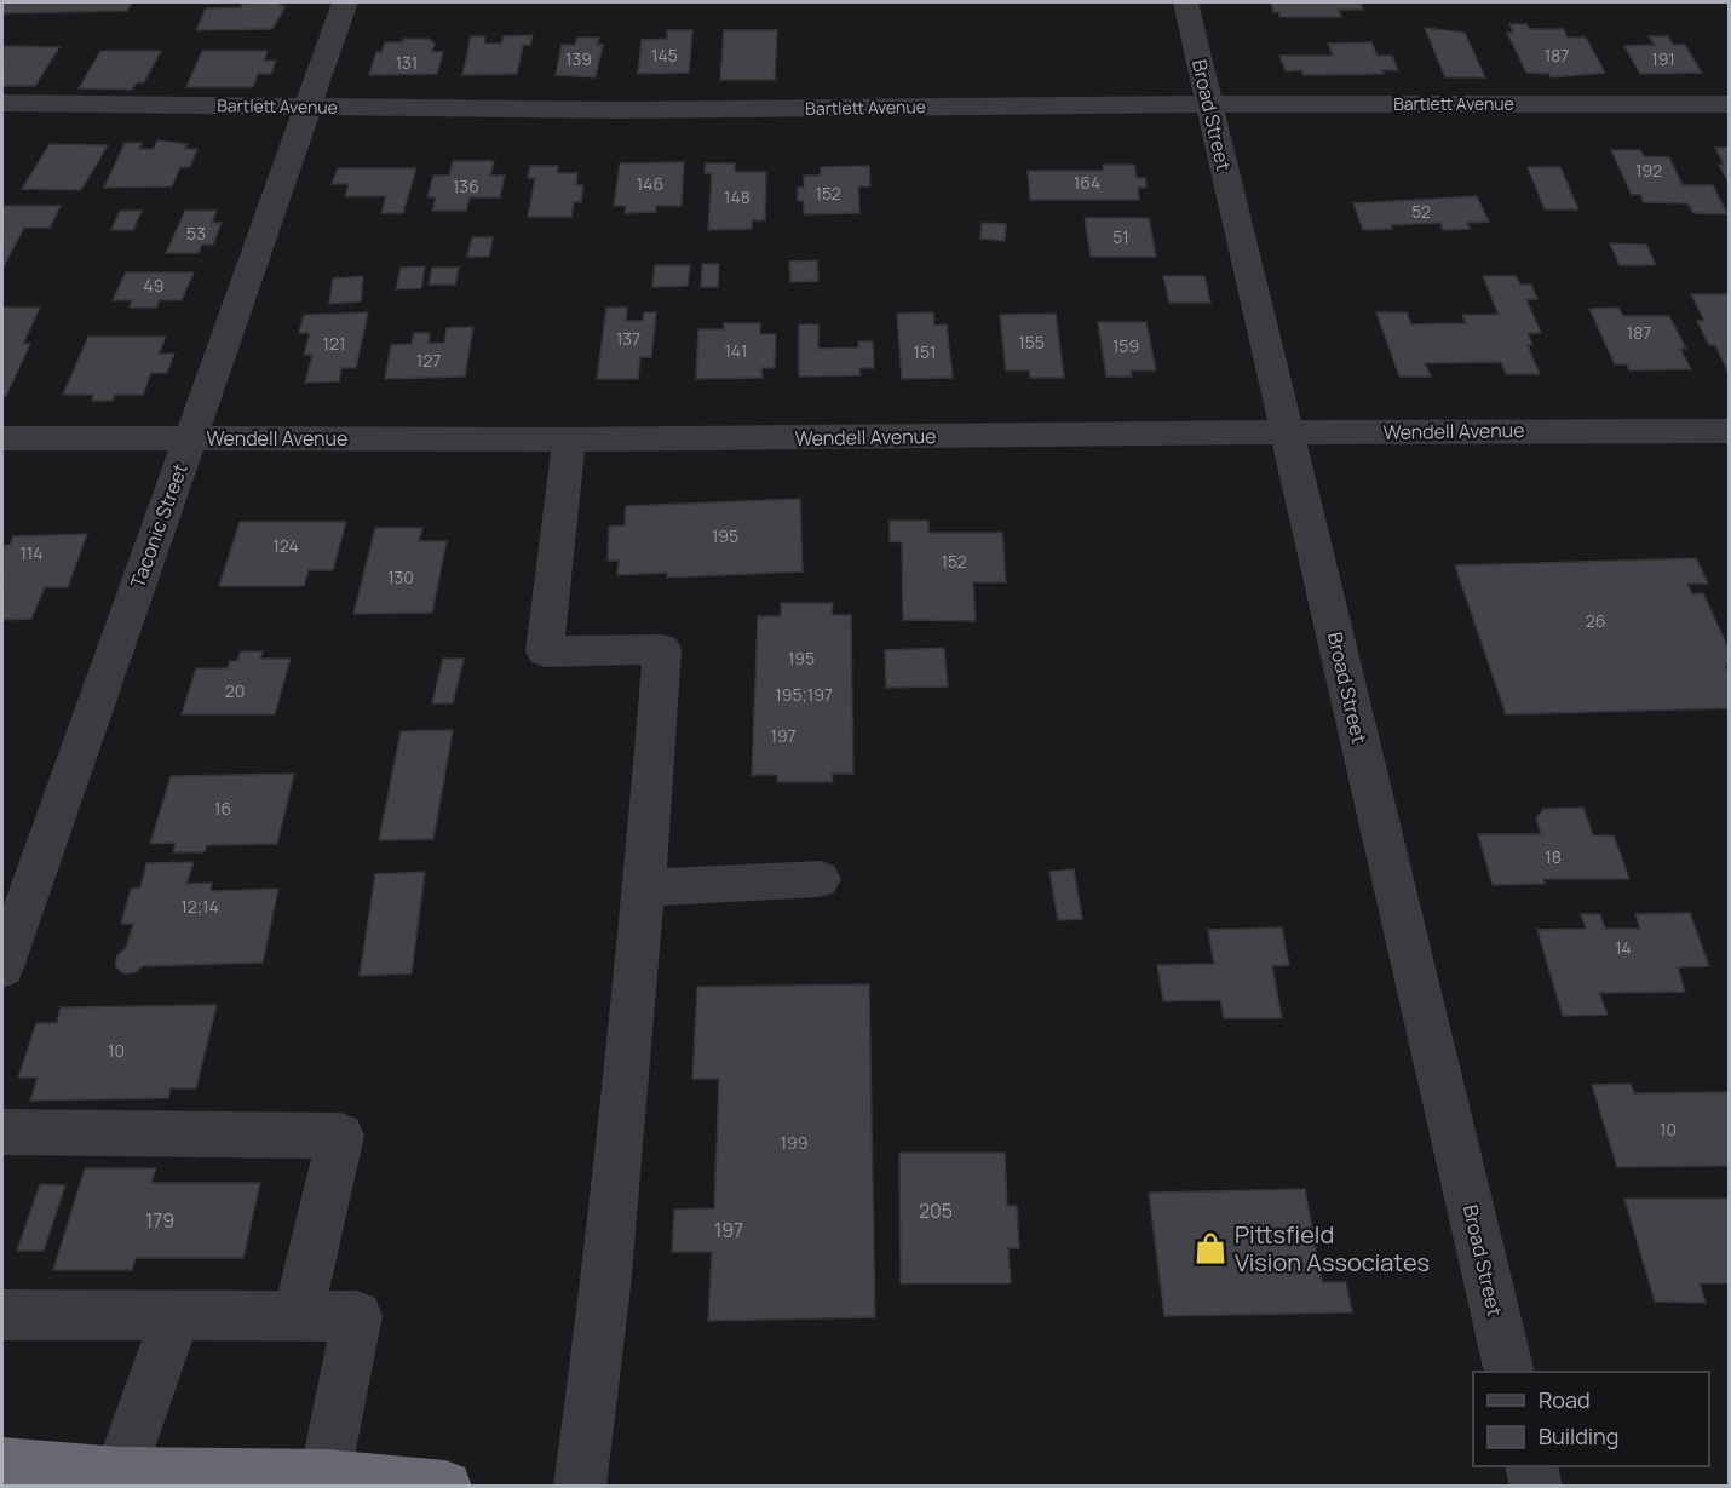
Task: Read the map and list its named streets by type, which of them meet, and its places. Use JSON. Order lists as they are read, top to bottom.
{
  "streets": {
    "street": [
      "Bartlett Avenue",
      "Broad Street",
      "Wendell Avenue",
      "Taconic Street"
    ]
  },
  "crossings": [
    ["Bartlett Avenue", "Broad Street"],
    ["Bartlett Avenue", "Taconic Street"],
    ["Broad Street", "Wendell Avenue"],
    ["Wendell Avenue", "Taconic Street"]
  ],
  "places": {
    "shop": ["Pittsfield Vision Associates"]
  },
  "house_numbers": [
    "145",
    "187",
    "139",
    "191",
    "131",
    "192",
    "164",
    "146",
    "136",
    "152",
    "148",
    "52",
    "53",
    "51",
    "49",
    "187",
    "137",
    "155",
    "121",
    "159",
    "141",
    "151",
    "127",
    "195",
    "124",
    "114",
    "152",
    "130",
    "26",
    "195",
    "20",
    "195;197",
    "197",
    "16",
    "18",
    "12;14",
    "14",
    "10",
    "10",
    "199",
    "205",
    "179",
    "197"
  ],
  "legend": ["Road", "Building"]
}
